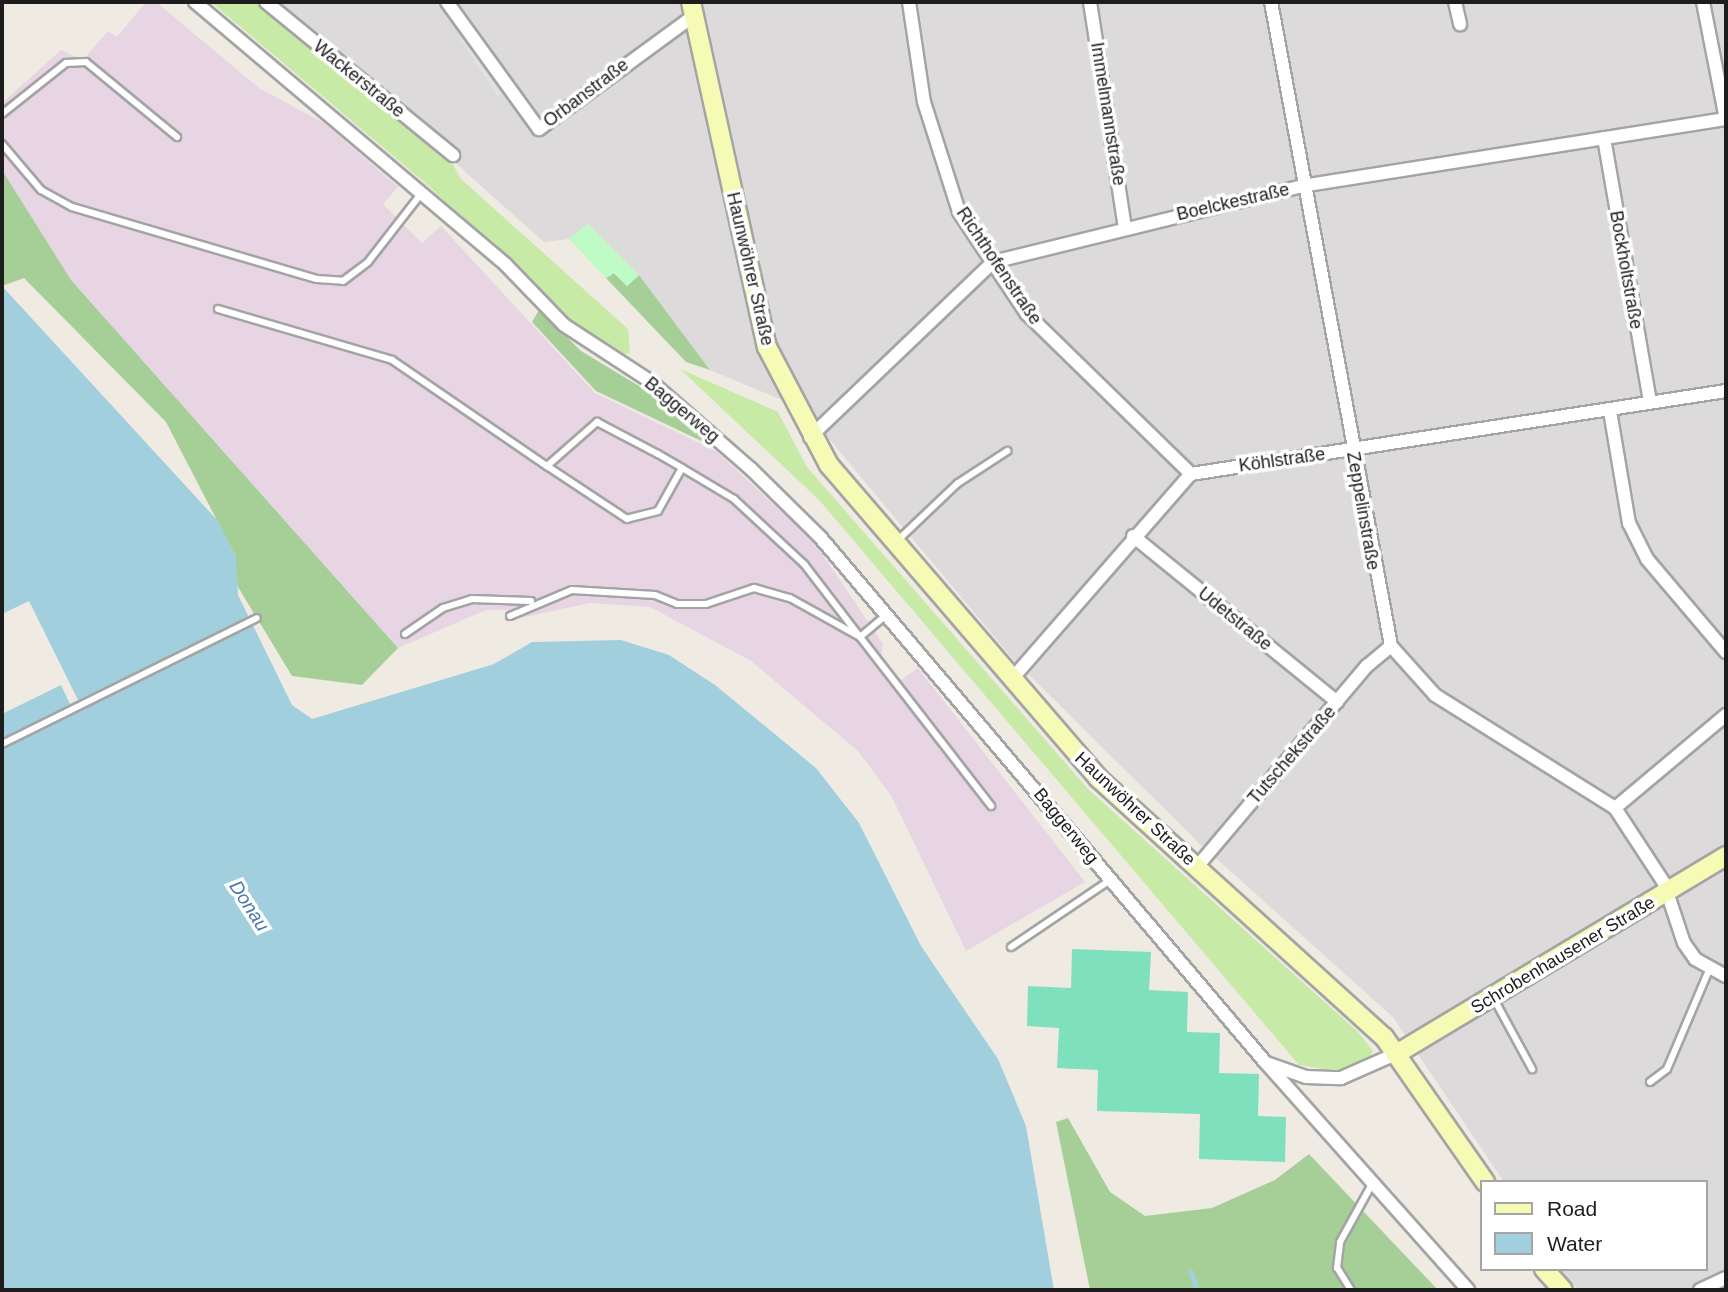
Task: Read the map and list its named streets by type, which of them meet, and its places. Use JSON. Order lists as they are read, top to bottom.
{
  "streets": {
    "street": [
      "Wackerstraße",
      "Orbanstraße",
      "Immelmannstraße",
      "Boelckestraße",
      "Richthofenstraße",
      "Haunwöhrer Straße",
      "Bockholtstraße",
      "Baggerweg",
      "Köhlstraße",
      "Zeppelinstraße",
      "Udetstraße",
      "Tutschekstraße",
      "Schrobenhausener Straße"
    ]
  },
  "crossings": [
    ["Orbanstraße", "Haunwöhrer Straße"],
    ["Immelmannstraße", "Boelckestraße"],
    ["Boelckestraße", "Richthofenstraße"],
    ["Boelckestraße", "Haunwöhrer Straße"],
    ["Boelckestraße", "Bockholtstraße"],
    ["Boelckestraße", "Zeppelinstraße"],
    ["Richthofenstraße", "Köhlstraße"],
    ["Haunwöhrer Straße", "Tutschekstraße"],
    ["Haunwöhrer Straße", "Schrobenhausener Straße"],
    ["Bockholtstraße", "Köhlstraße"],
    ["Köhlstraße", "Zeppelinstraße"],
    ["Zeppelinstraße", "Tutschekstraße"],
    ["Udetstraße", "Tutschekstraße"]
  ],
  "water": ["Donau"],
  "legend": ["Road", "Water"]
}
